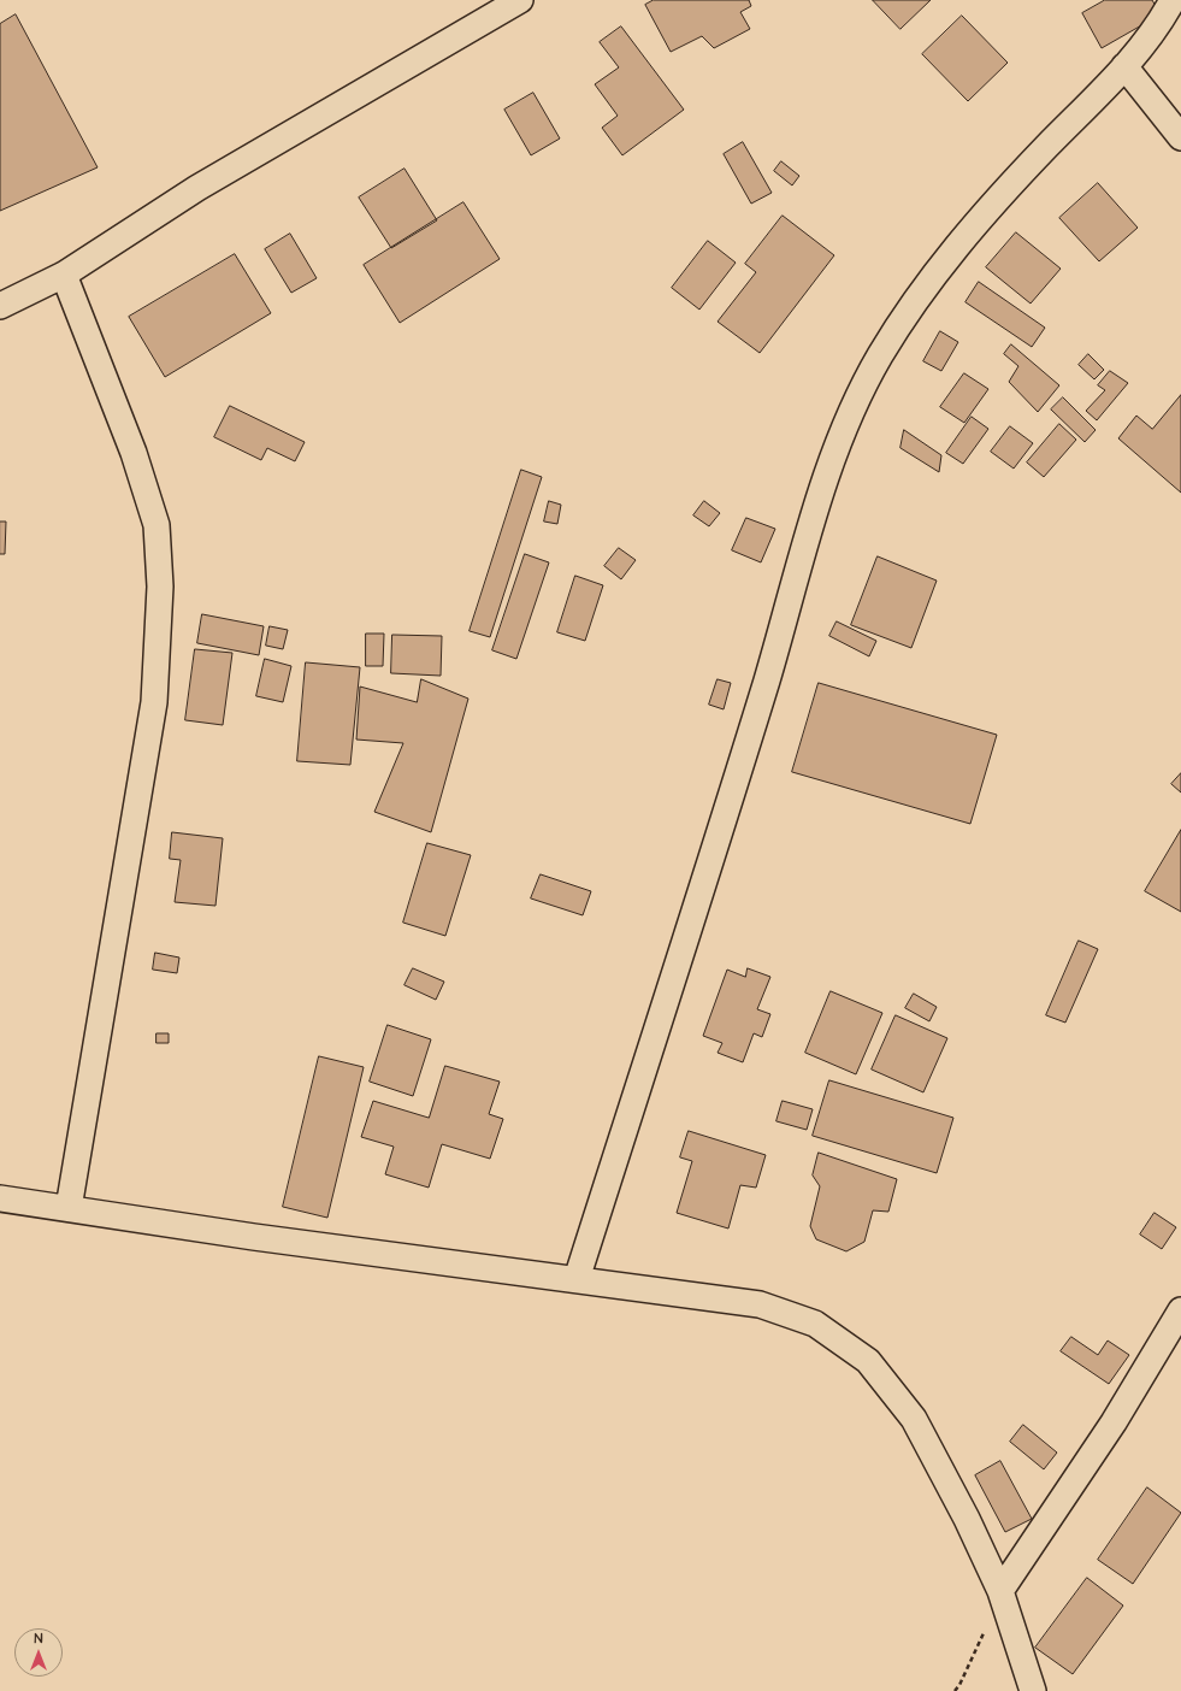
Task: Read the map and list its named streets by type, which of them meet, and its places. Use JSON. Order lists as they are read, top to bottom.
{
  "north": "top"
}
